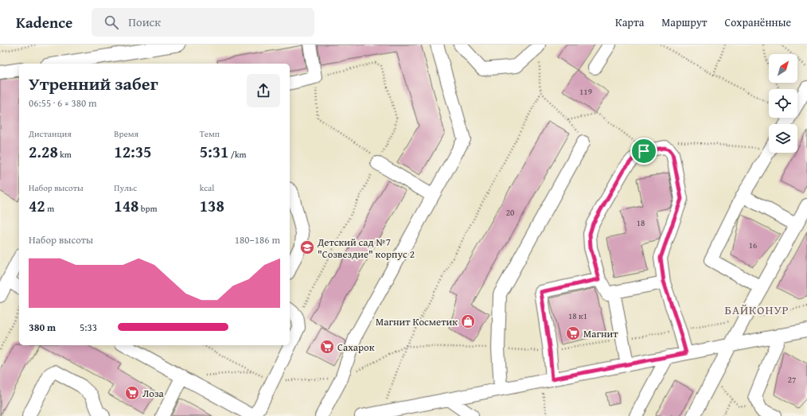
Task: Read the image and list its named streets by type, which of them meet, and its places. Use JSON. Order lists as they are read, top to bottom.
{
  "districts": ["БАЙКОНУР"],
  "places": {
    "school or university": ["Детский сад №7 \"Созвездие\" корпус 2"],
    "shop": ["Магнит Косметик"],
    "supermarket": ["Магнит", "Сахарок", "Лоза"]
  },
  "house_numbers": [
    "119",
    "20",
    "18",
    "16",
    "18 к1",
    "27"
  ],
  "north": "top right",
  "page": {
    "header": "Kadence",
    "search": "Поиск",
    "nav": ["Карта", "Маршрут", "Сохранённые"],
    "heading": ["Утренний забег", "06:55 · 6 × 380 m"],
    "stats": [
      ["Дистанция", "2.28 km"],
      ["Время", "12:35"],
      ["Темп", "5:31 /km"],
      ["Набор высоты", "42 m"],
      ["Пульс", "148 bpm"],
      ["kcal", "138"]
    ],
    "chart": ["Набор высоты", "180–186 m"],
    "list": [
      {
        "name": "380 m",
        "note": "5:33"
      }
    ]
  }
}
